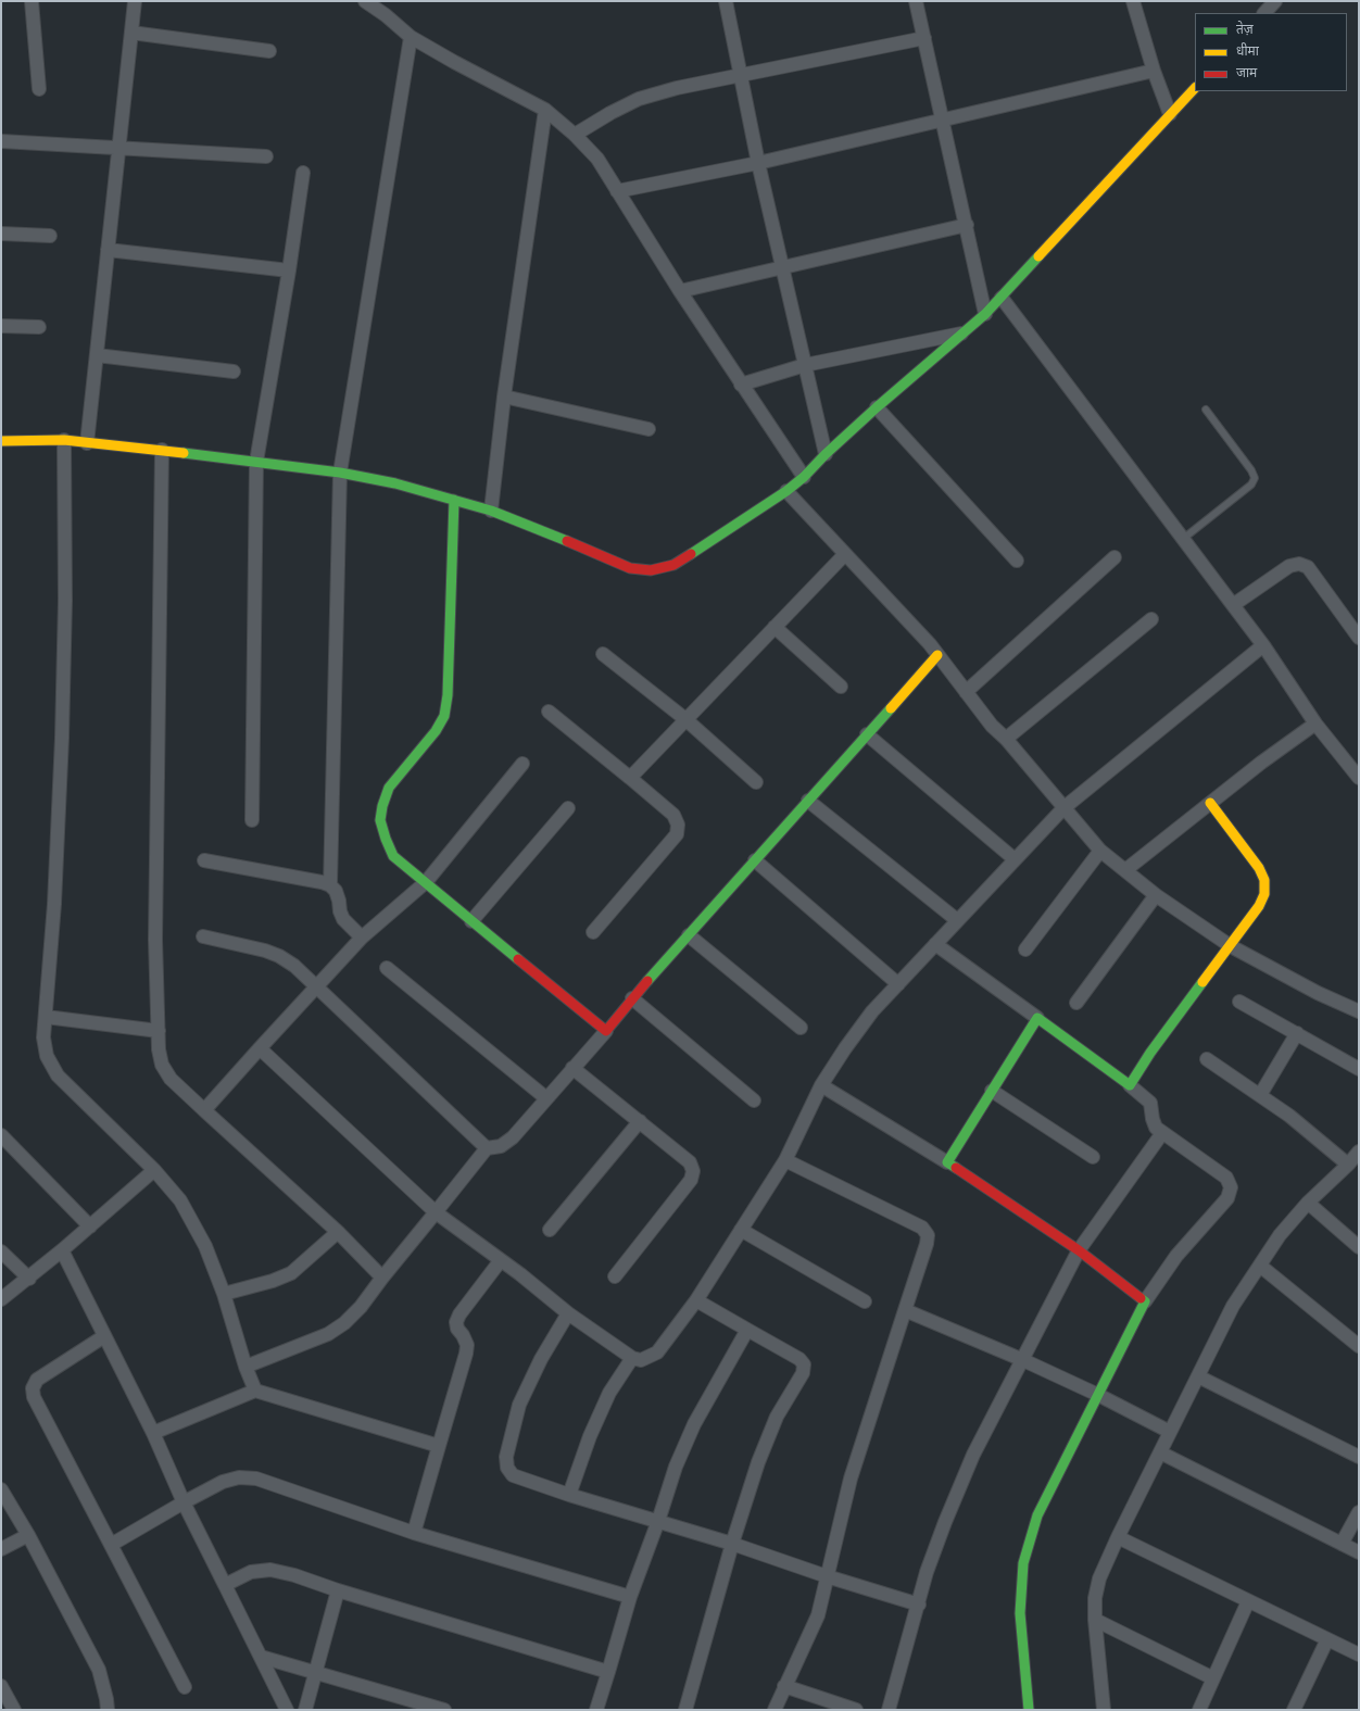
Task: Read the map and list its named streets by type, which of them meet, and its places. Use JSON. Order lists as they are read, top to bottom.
{
  "legend": ["तेज़", "धीमा", "जाम"]
}
